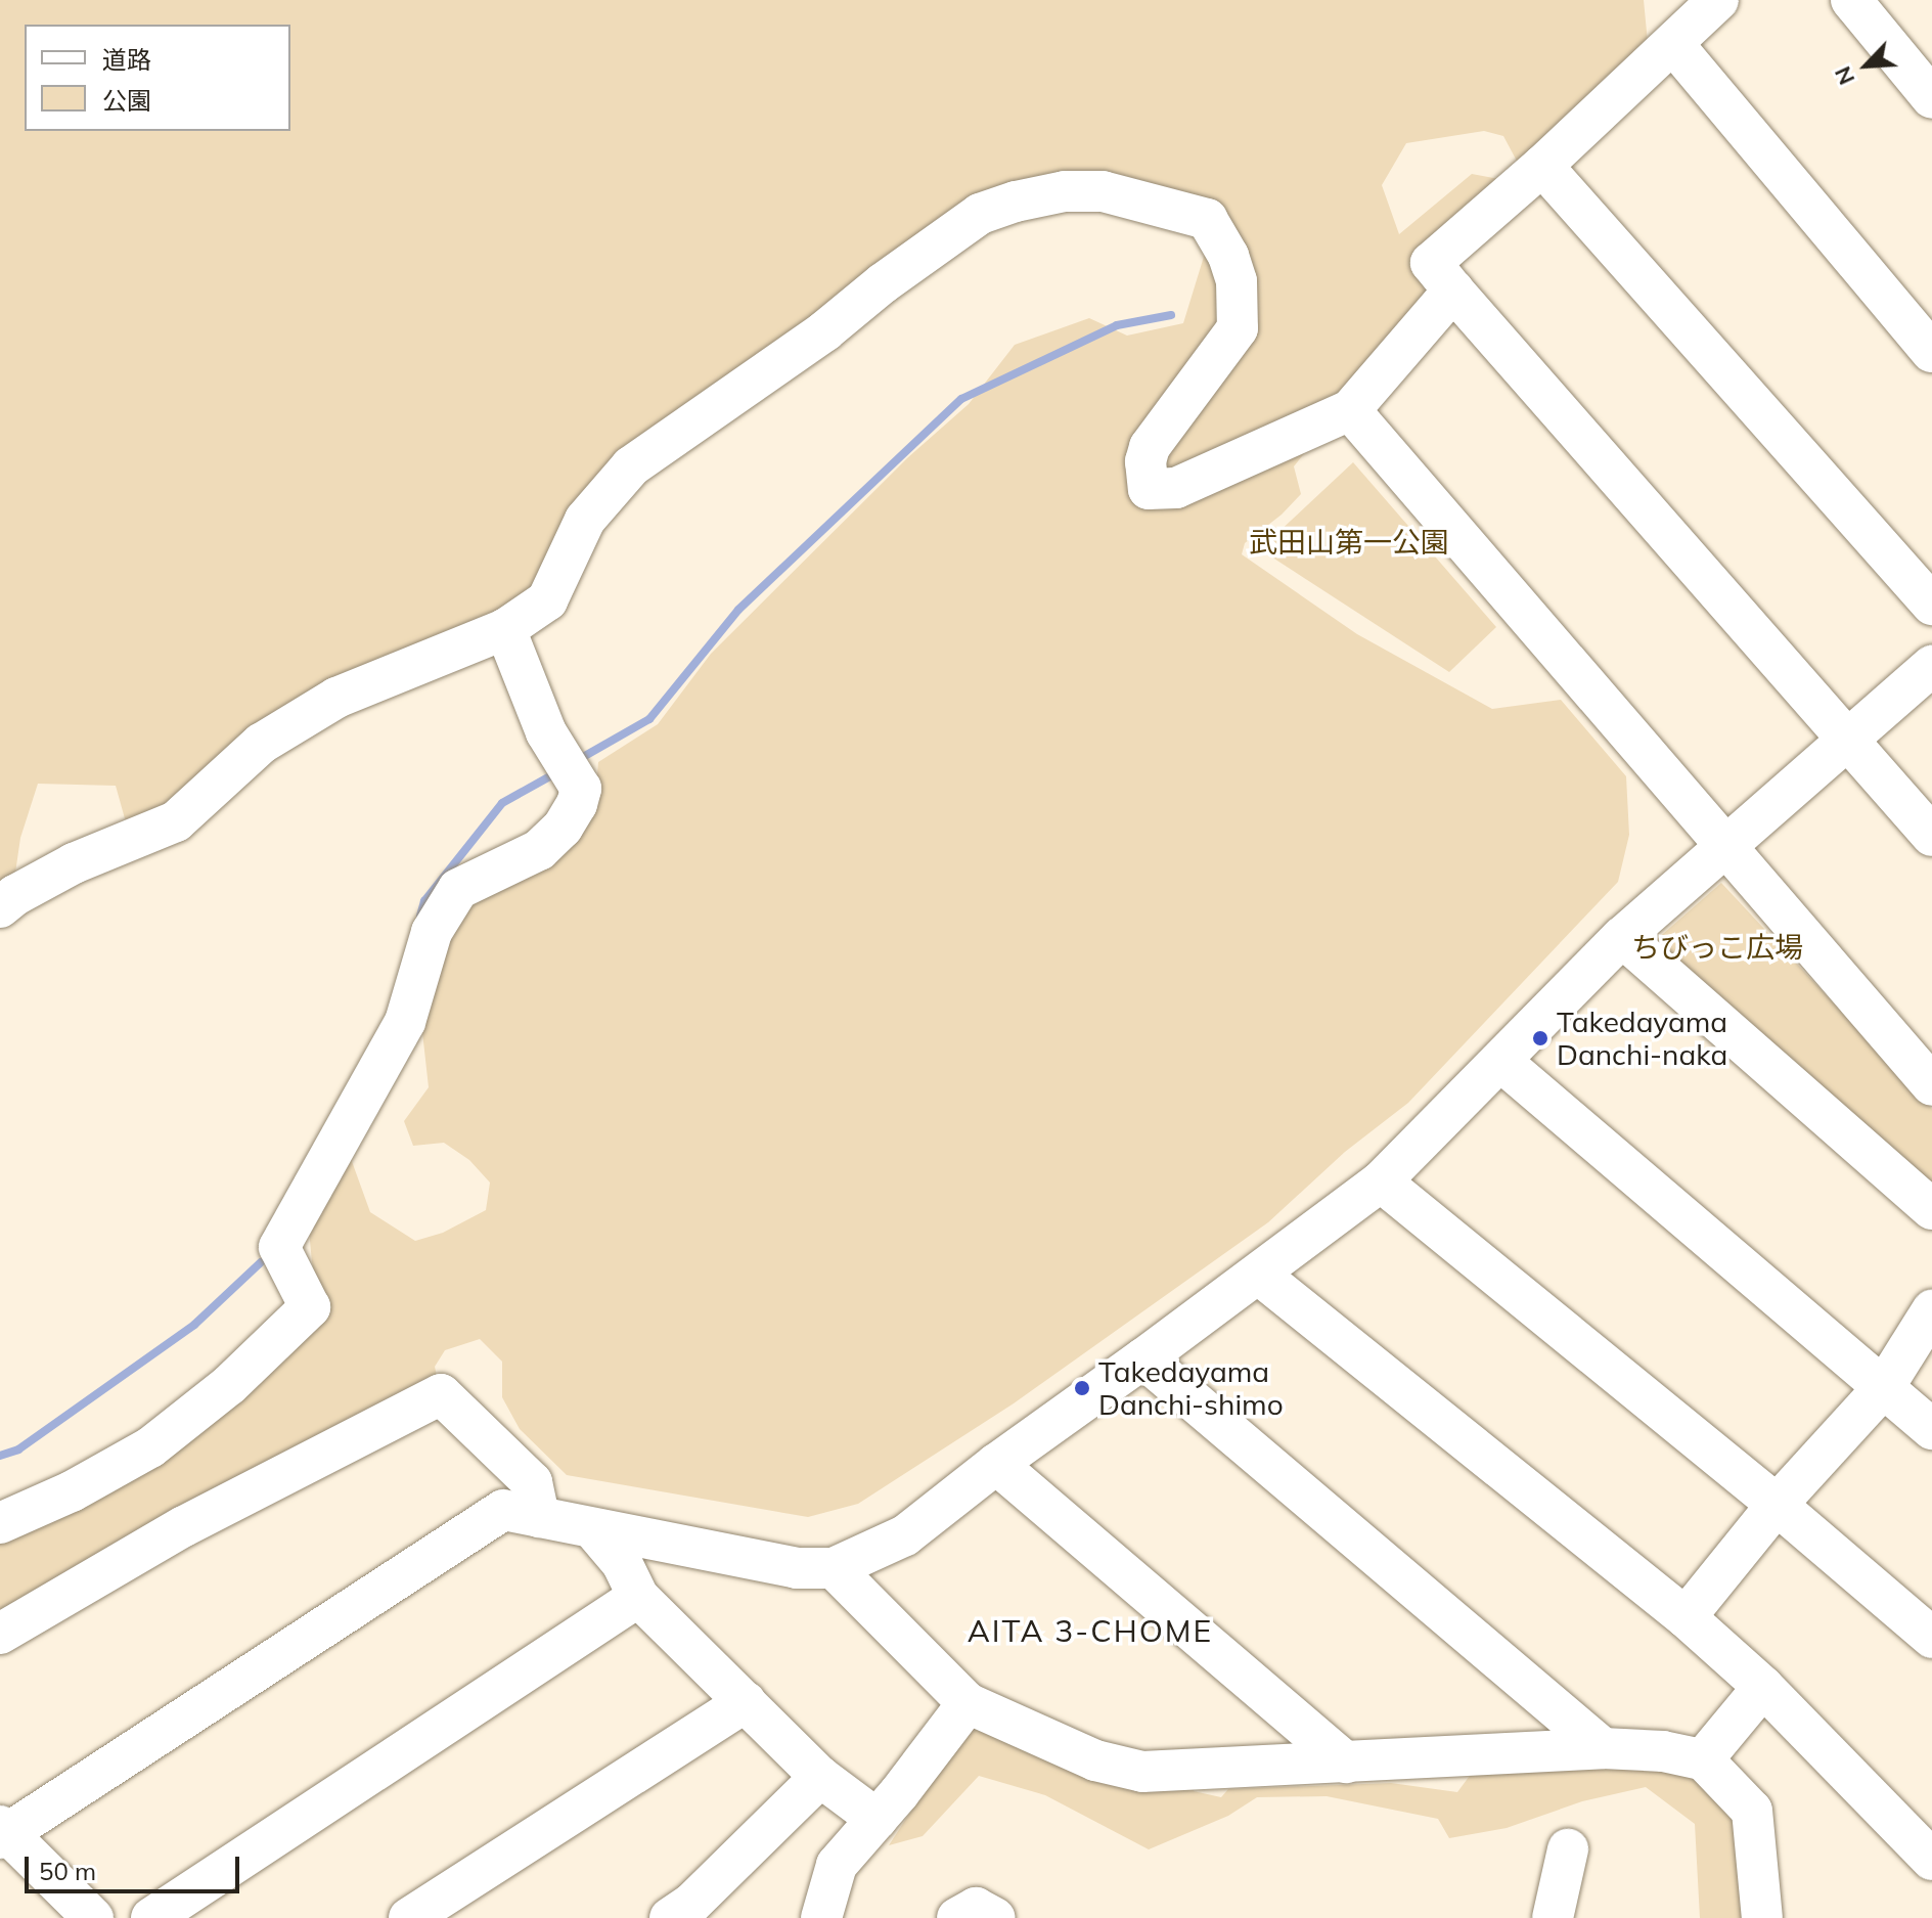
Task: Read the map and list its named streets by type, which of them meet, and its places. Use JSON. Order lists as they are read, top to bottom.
{
  "districts": ["AITA 3-CHOME"],
  "parks": ["武田山第一公園", "ちびっこ広場"],
  "places": ["Takedayama Danchi-naka", "Takedayama Danchi-shimo"],
  "legend": ["道路", "公園"],
  "scale_bar": "50 m",
  "north": "bottom left"
}
